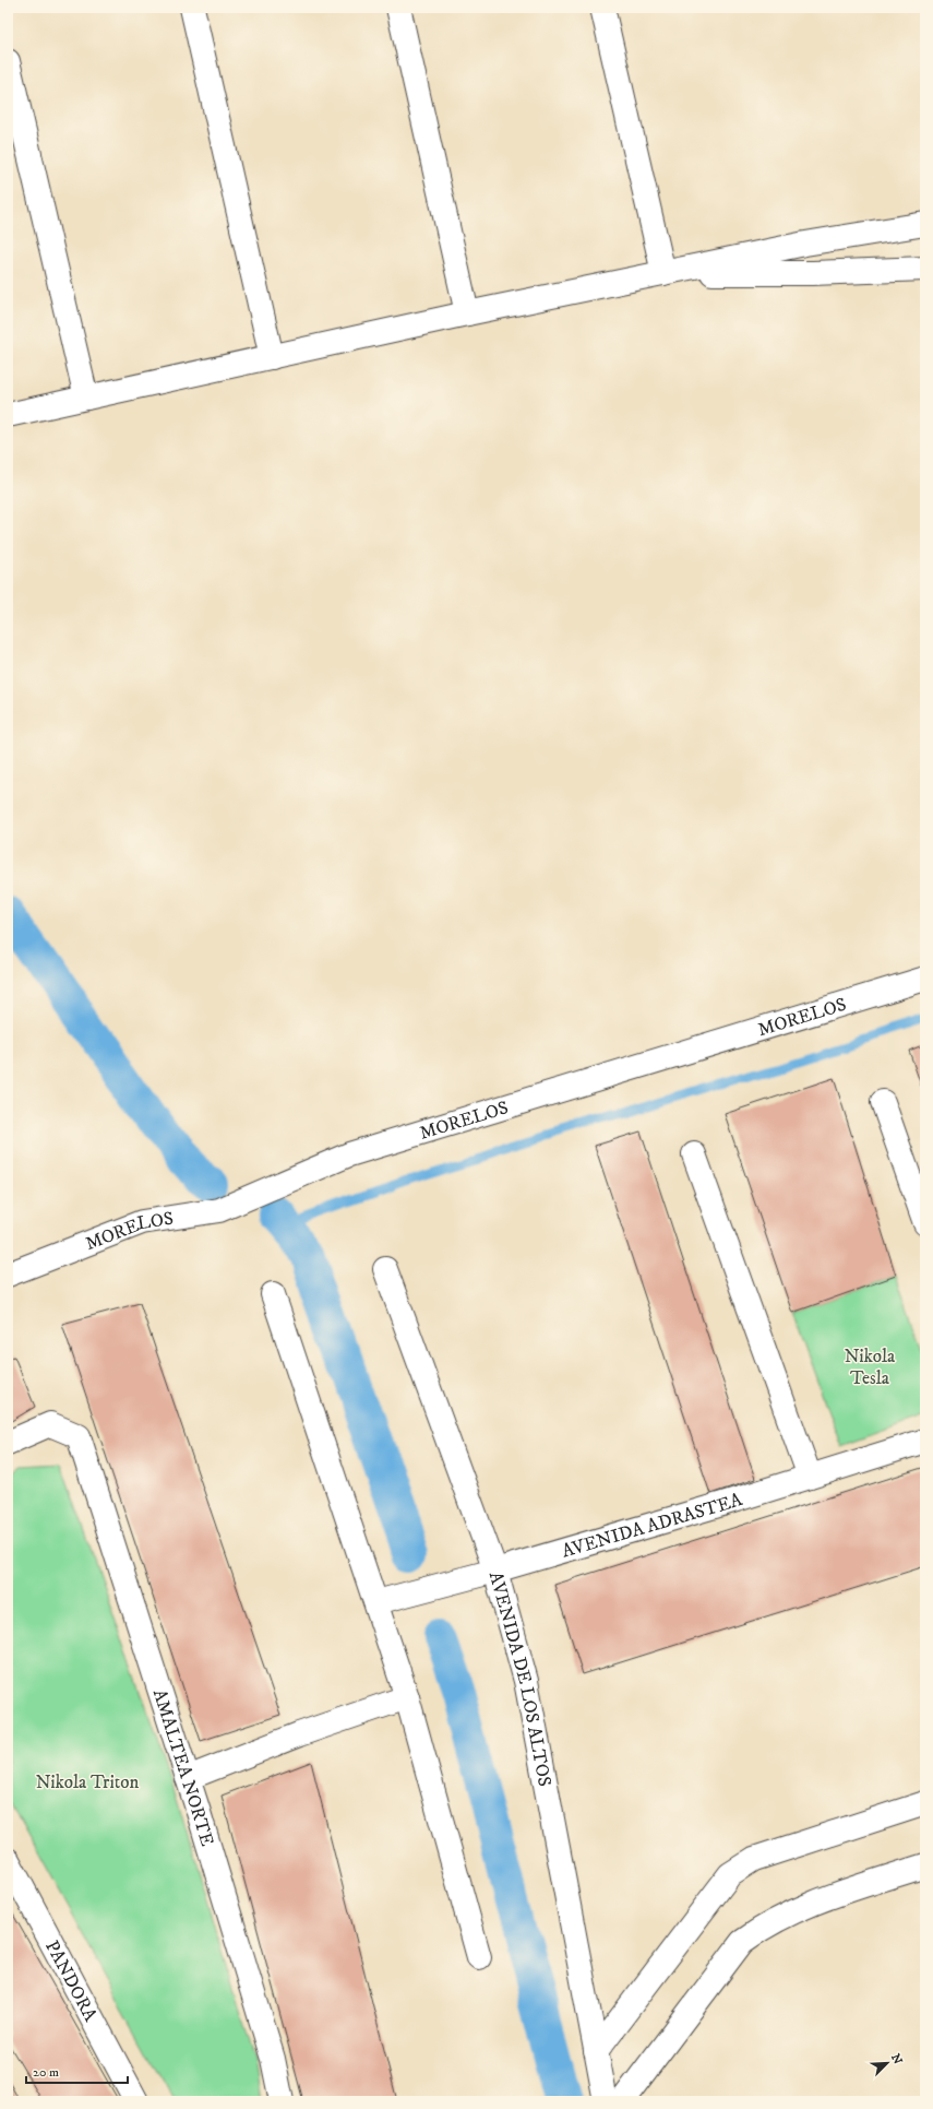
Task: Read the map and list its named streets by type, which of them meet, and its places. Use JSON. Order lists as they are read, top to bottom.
{
  "streets": {
    "street": [
      "MORELOS",
      "AVENIDA ADRASTEA",
      "AVENIDA DE LOS ALTOS",
      "AMALTEA NORTE",
      "PANDORA"
    ]
  },
  "crossings": [
    ["AVENIDA ADRASTEA", "AVENIDA DE LOS ALTOS"]
  ],
  "parks": ["Nikola Tesla", "Nikola Triton"],
  "scale_bar": "20 m",
  "north": "top right"
}
